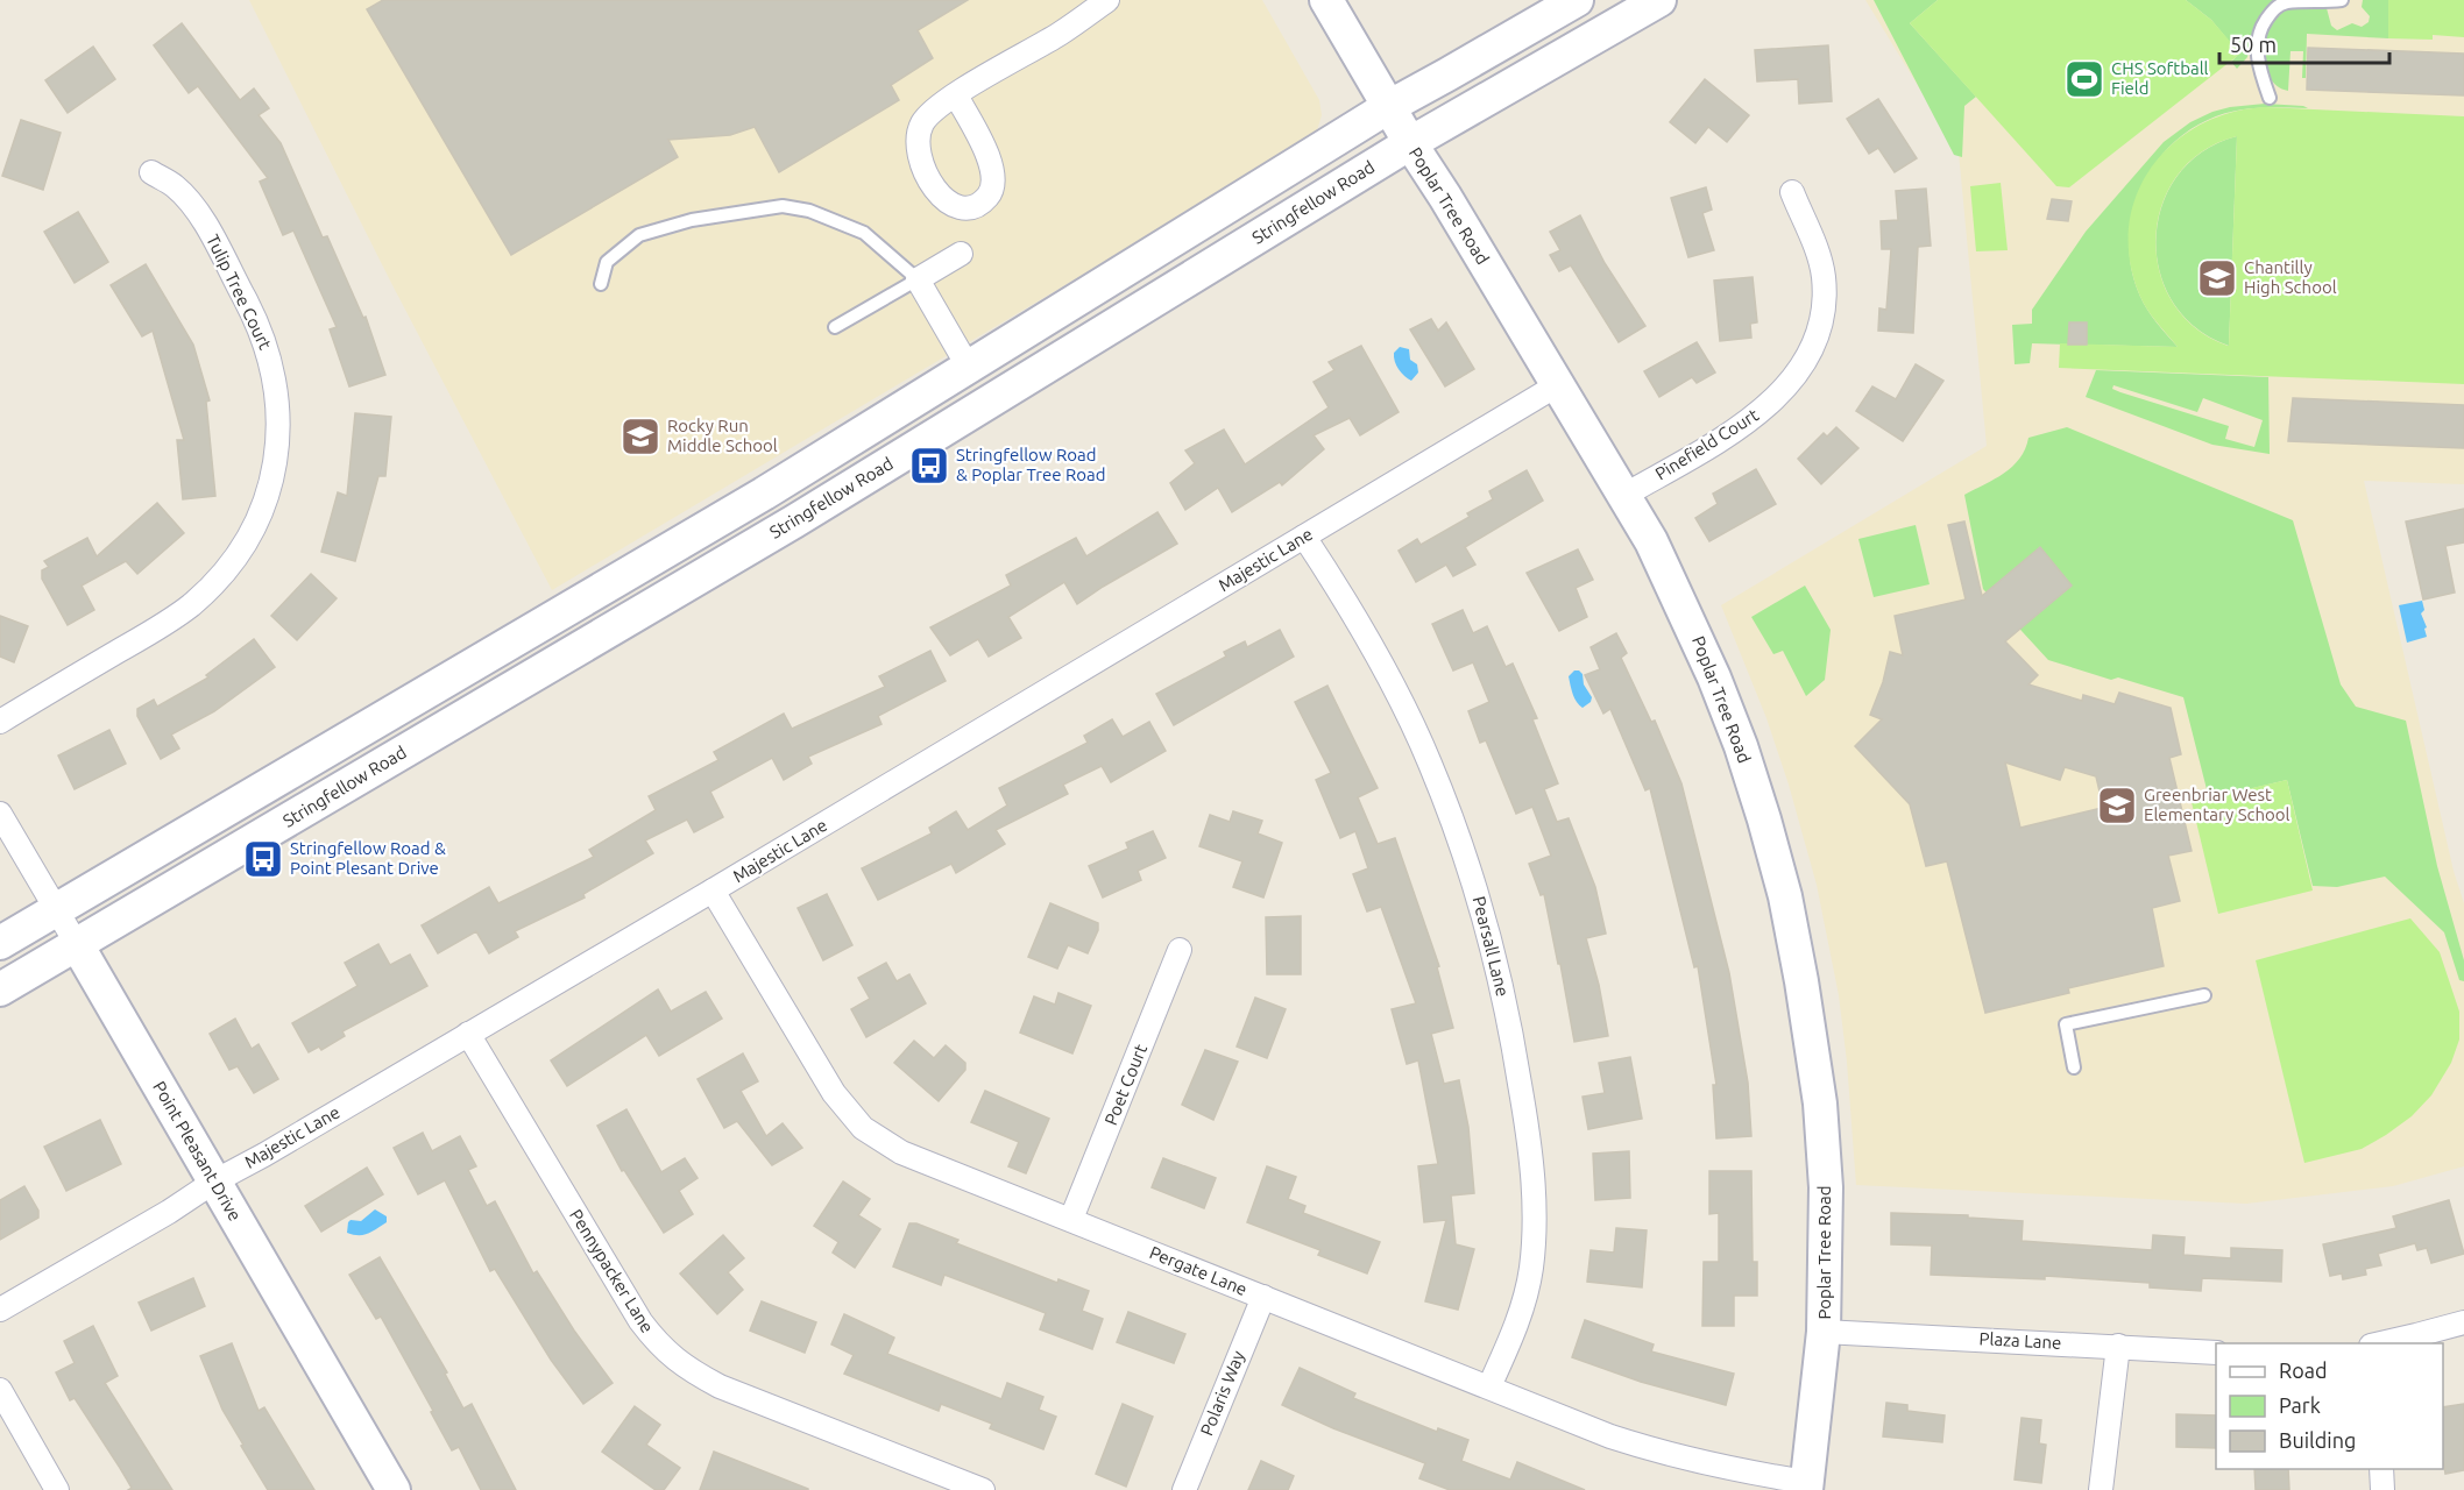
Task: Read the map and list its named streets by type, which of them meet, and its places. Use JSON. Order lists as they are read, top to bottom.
{
  "streets": {
    "main road": ["Stringfellow Road", "Poplar Tree Road", "Point Pleasant Drive"],
    "street": [
      "Tulip Tree Court",
      "Pinefield Court",
      "Majestic Lane",
      "Pearsall Lane",
      "Poet Court",
      "Pennypacker Lane",
      "Pergate Lane",
      "Plaza Lane",
      "Polaris Way"
    ]
  },
  "crossings": [
    ["Stringfellow Road", "Poplar Tree Road"],
    ["Stringfellow Road", "Point Pleasant Drive"],
    ["Poplar Tree Road", "Pinefield Court"],
    ["Poplar Tree Road", "Majestic Lane"],
    ["Poplar Tree Road", "Pergate Lane"],
    ["Poplar Tree Road", "Plaza Lane"],
    ["Majestic Lane", "Pearsall Lane"],
    ["Majestic Lane", "Point Pleasant Drive"],
    ["Majestic Lane", "Pennypacker Lane"],
    ["Majestic Lane", "Pergate Lane"],
    ["Pearsall Lane", "Pergate Lane"],
    ["Poet Court", "Pergate Lane"],
    ["Pergate Lane", "Polaris Way"]
  ],
  "places": {
    "sports": ["CHS Softball Field"],
    "school or university": ["Chantilly High School", "Rocky Run Middle School", "Greenbriar West Elementary School"],
    "bus stop": ["Stringfellow Road & Poplar Tree Road", "Stringfellow Road & Point Plesant Drive"]
  },
  "legend": ["Road", "Park", "Building"],
  "scale_bar": "50 m"
}
